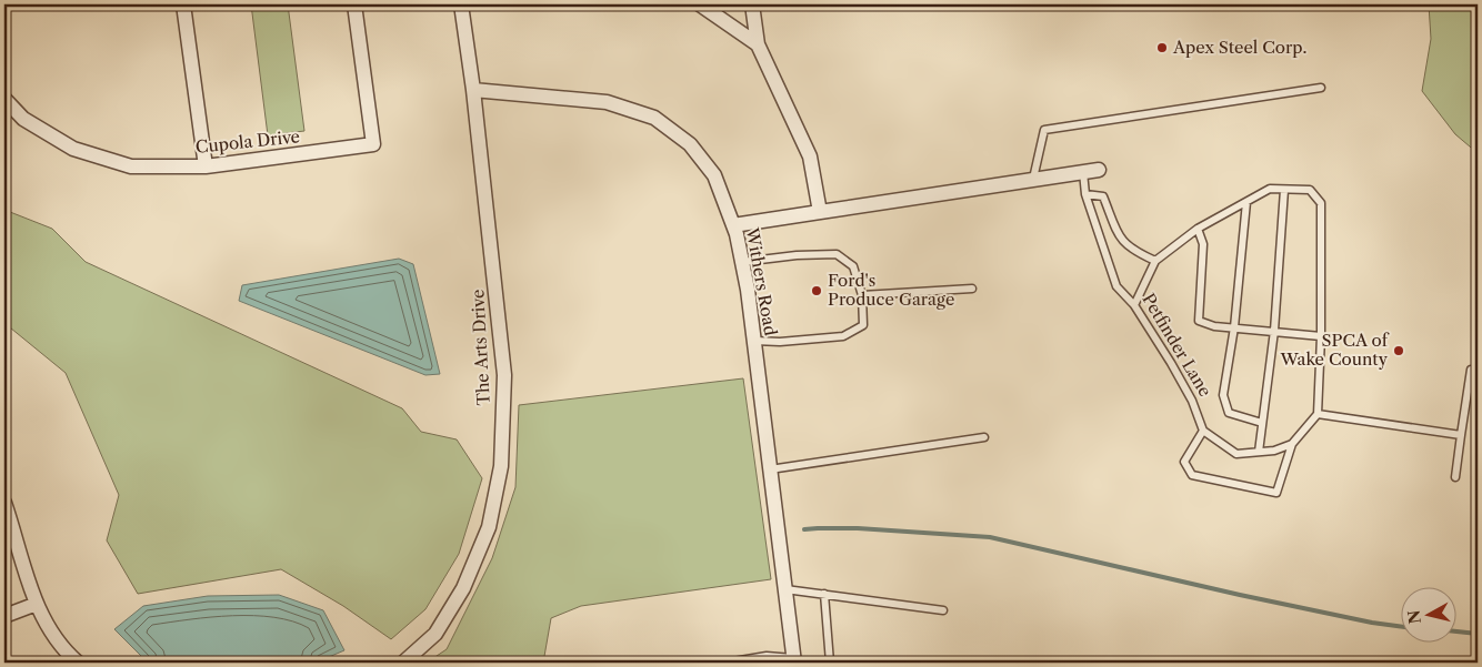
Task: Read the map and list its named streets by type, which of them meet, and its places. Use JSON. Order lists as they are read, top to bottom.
{
  "streets": {
    "street": ["Cupola Drive", "Withers Road", "The Arts Drive"],
    "lane": ["Petfinder Lane"]
  },
  "crossings": [
    ["Withers Road", "The Arts Drive"]
  ],
  "places": ["Apex Steel Corp.", "Ford's Produce Garage", "SPCA of Wake County"],
  "north": "left"
}
